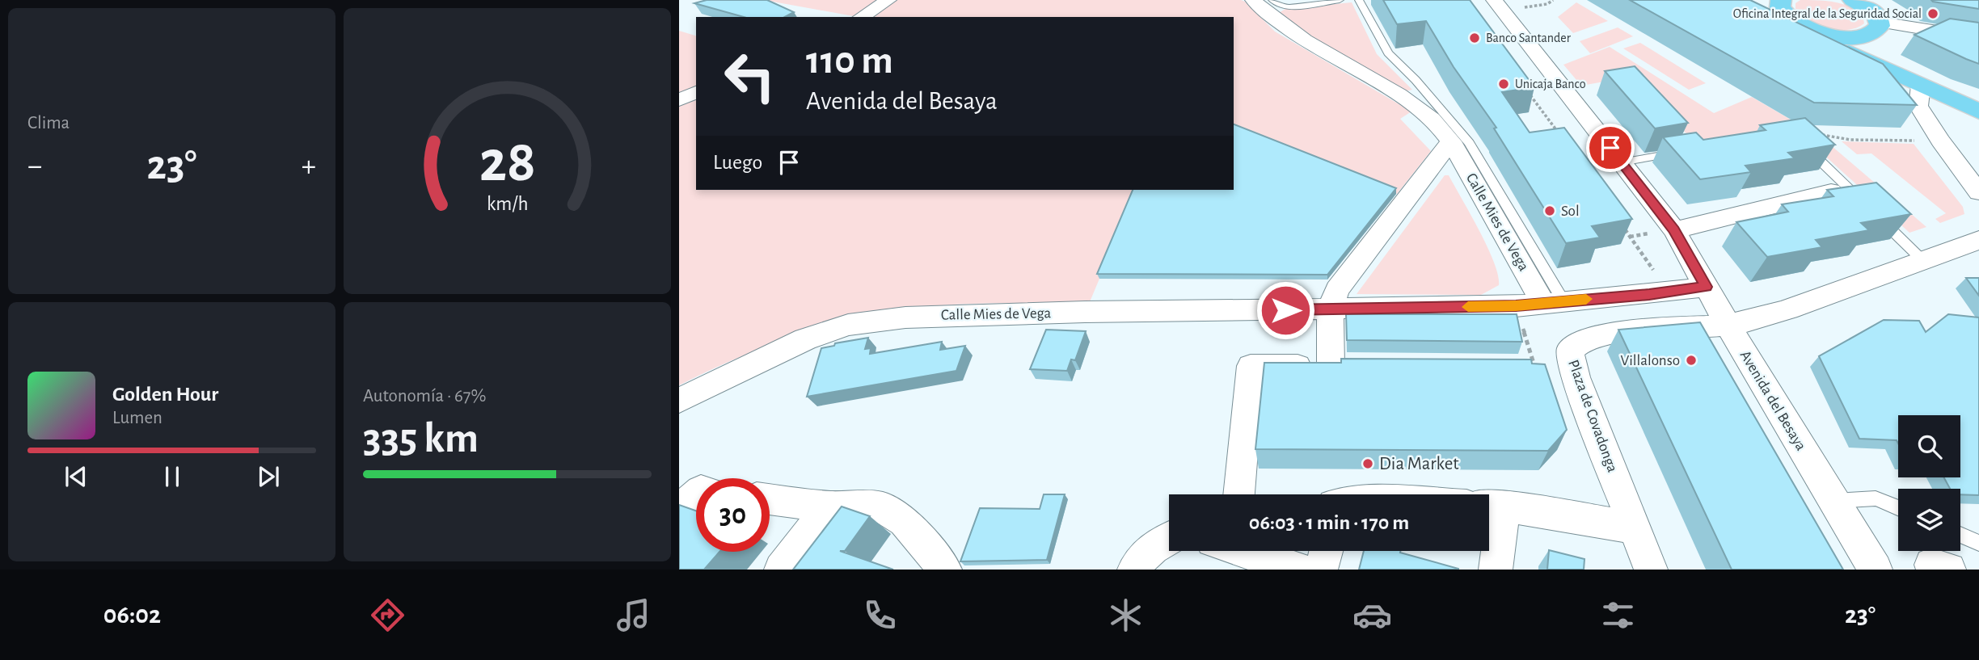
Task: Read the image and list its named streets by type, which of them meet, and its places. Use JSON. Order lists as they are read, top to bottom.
{
  "streets": {
    "street": ["Calle Mies de Vega", "Avenida del Besaya", "Plaza de Covadonga"]
  },
  "crossings": [
    ["Calle Mies de Vega", "Avenida del Besaya"],
    ["Avenida del Besaya", "Plaza de Covadonga"]
  ],
  "places": [
    "Oficina Integral de la Seguridad Social",
    "Banco Santander",
    "Unicaja Banco",
    "Sol",
    "Villalonso",
    "Dia Market"
  ],
  "page": {
    "tile": [
      "Clima",
      ["Autonomía · 67%", "335 km"]
    ],
    "turn": ["110 m", "Avenida del Besaya"],
    "then": "Luego",
    "heat": ["−", "23°", "+"],
    "song": ["Golden Hour", "Lumen"],
    "limit": "30",
    "trip": "06:03 · 1 min · 170 m",
    "tabs": ["06:02", "23°"],
    "gauge": ["28", "km/h"]
  }
}
